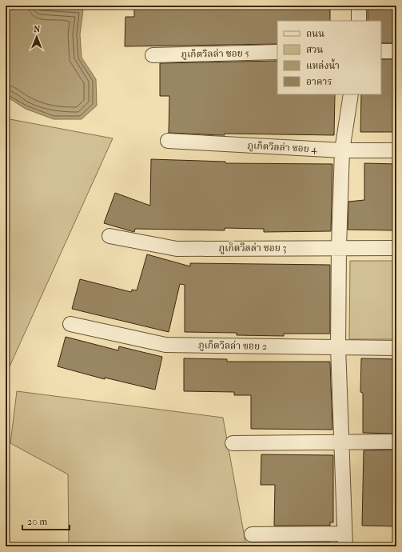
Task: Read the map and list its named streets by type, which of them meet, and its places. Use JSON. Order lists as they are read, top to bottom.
{
  "streets": {
    "street": [
      "ภูเก็ตวิลล่า ซอย 5",
      "ภูเก็ตวิลล่า ซอย 4",
      "ภูเก็ตวิลล่า ซอย 3",
      "ภูเก็ตวิลล่า ซอย 2"
    ]
  },
  "legend": [
    "ถนน",
    "สวน",
    "แหล่งน้ำ",
    "อาคาร"
  ],
  "scale_bar": "20 m",
  "north": "top"
}
